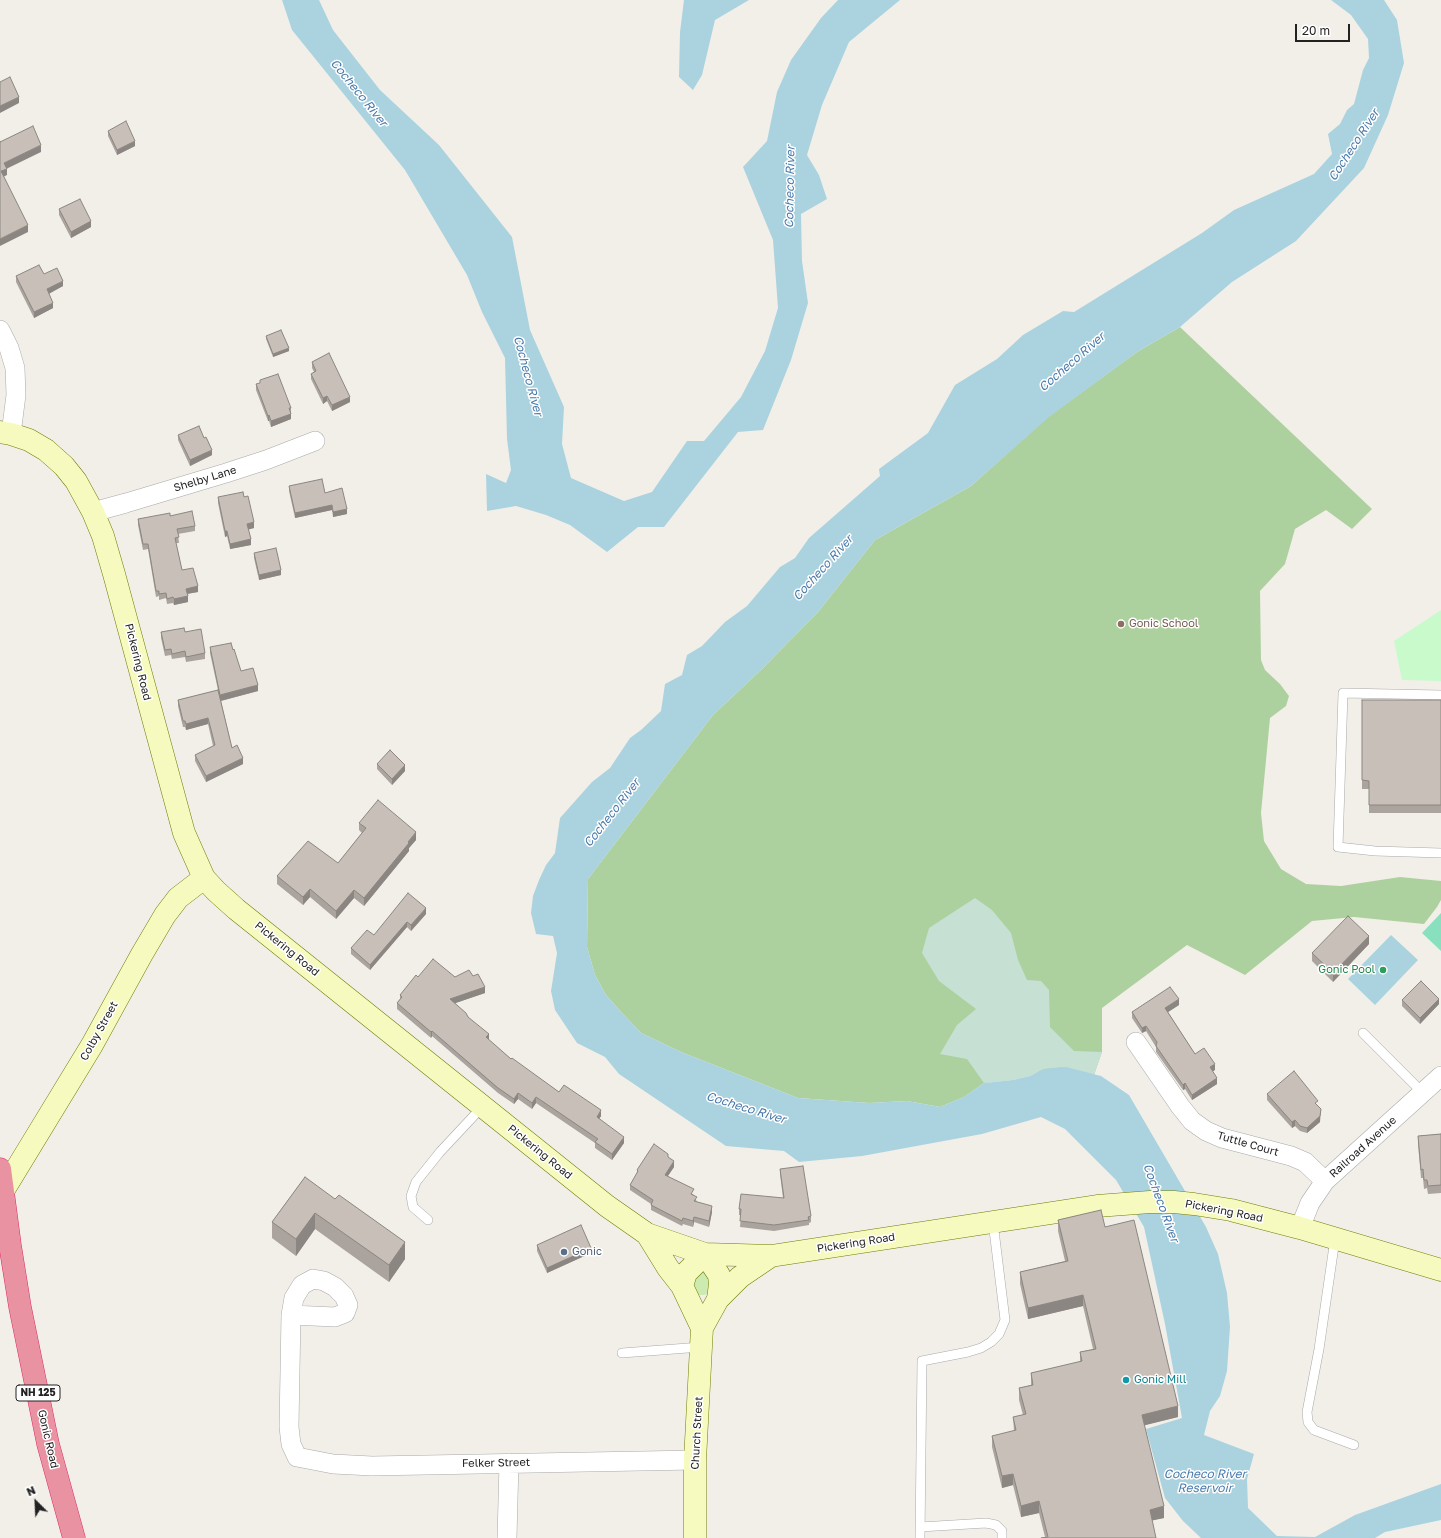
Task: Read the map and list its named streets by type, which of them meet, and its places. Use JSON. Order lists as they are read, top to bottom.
{
  "streets": {
    "highway": ["NH 125", "Gonic Road"],
    "main road": ["Pickering Road", "Colby Street", "Church Street"],
    "street": [
      "Shelby Lane",
      "Tuttle Court",
      "Railroad Avenue",
      "Felker Street"
    ]
  },
  "crossings": [
    ["Shelby Lane", "Pickering Road"],
    ["Pickering Road", "Colby Street"],
    ["Pickering Road", "Railroad Avenue"],
    ["Pickering Road", "Church Street"],
    ["Colby Street", "NH 125"],
    ["Colby Street", "Gonic Road"],
    ["Tuttle Court", "Railroad Avenue"],
    ["NH 125", "Gonic Road"],
    ["Church Street", "Felker Street"]
  ],
  "water": ["Cocheco River", "Cocheco River Reservoir"],
  "places": [
    "Gonic School",
    "Gonic Pool",
    "Gonic",
    "Gonic Mill"
  ],
  "scale_bar": "20 m",
  "north": "top left"
}
